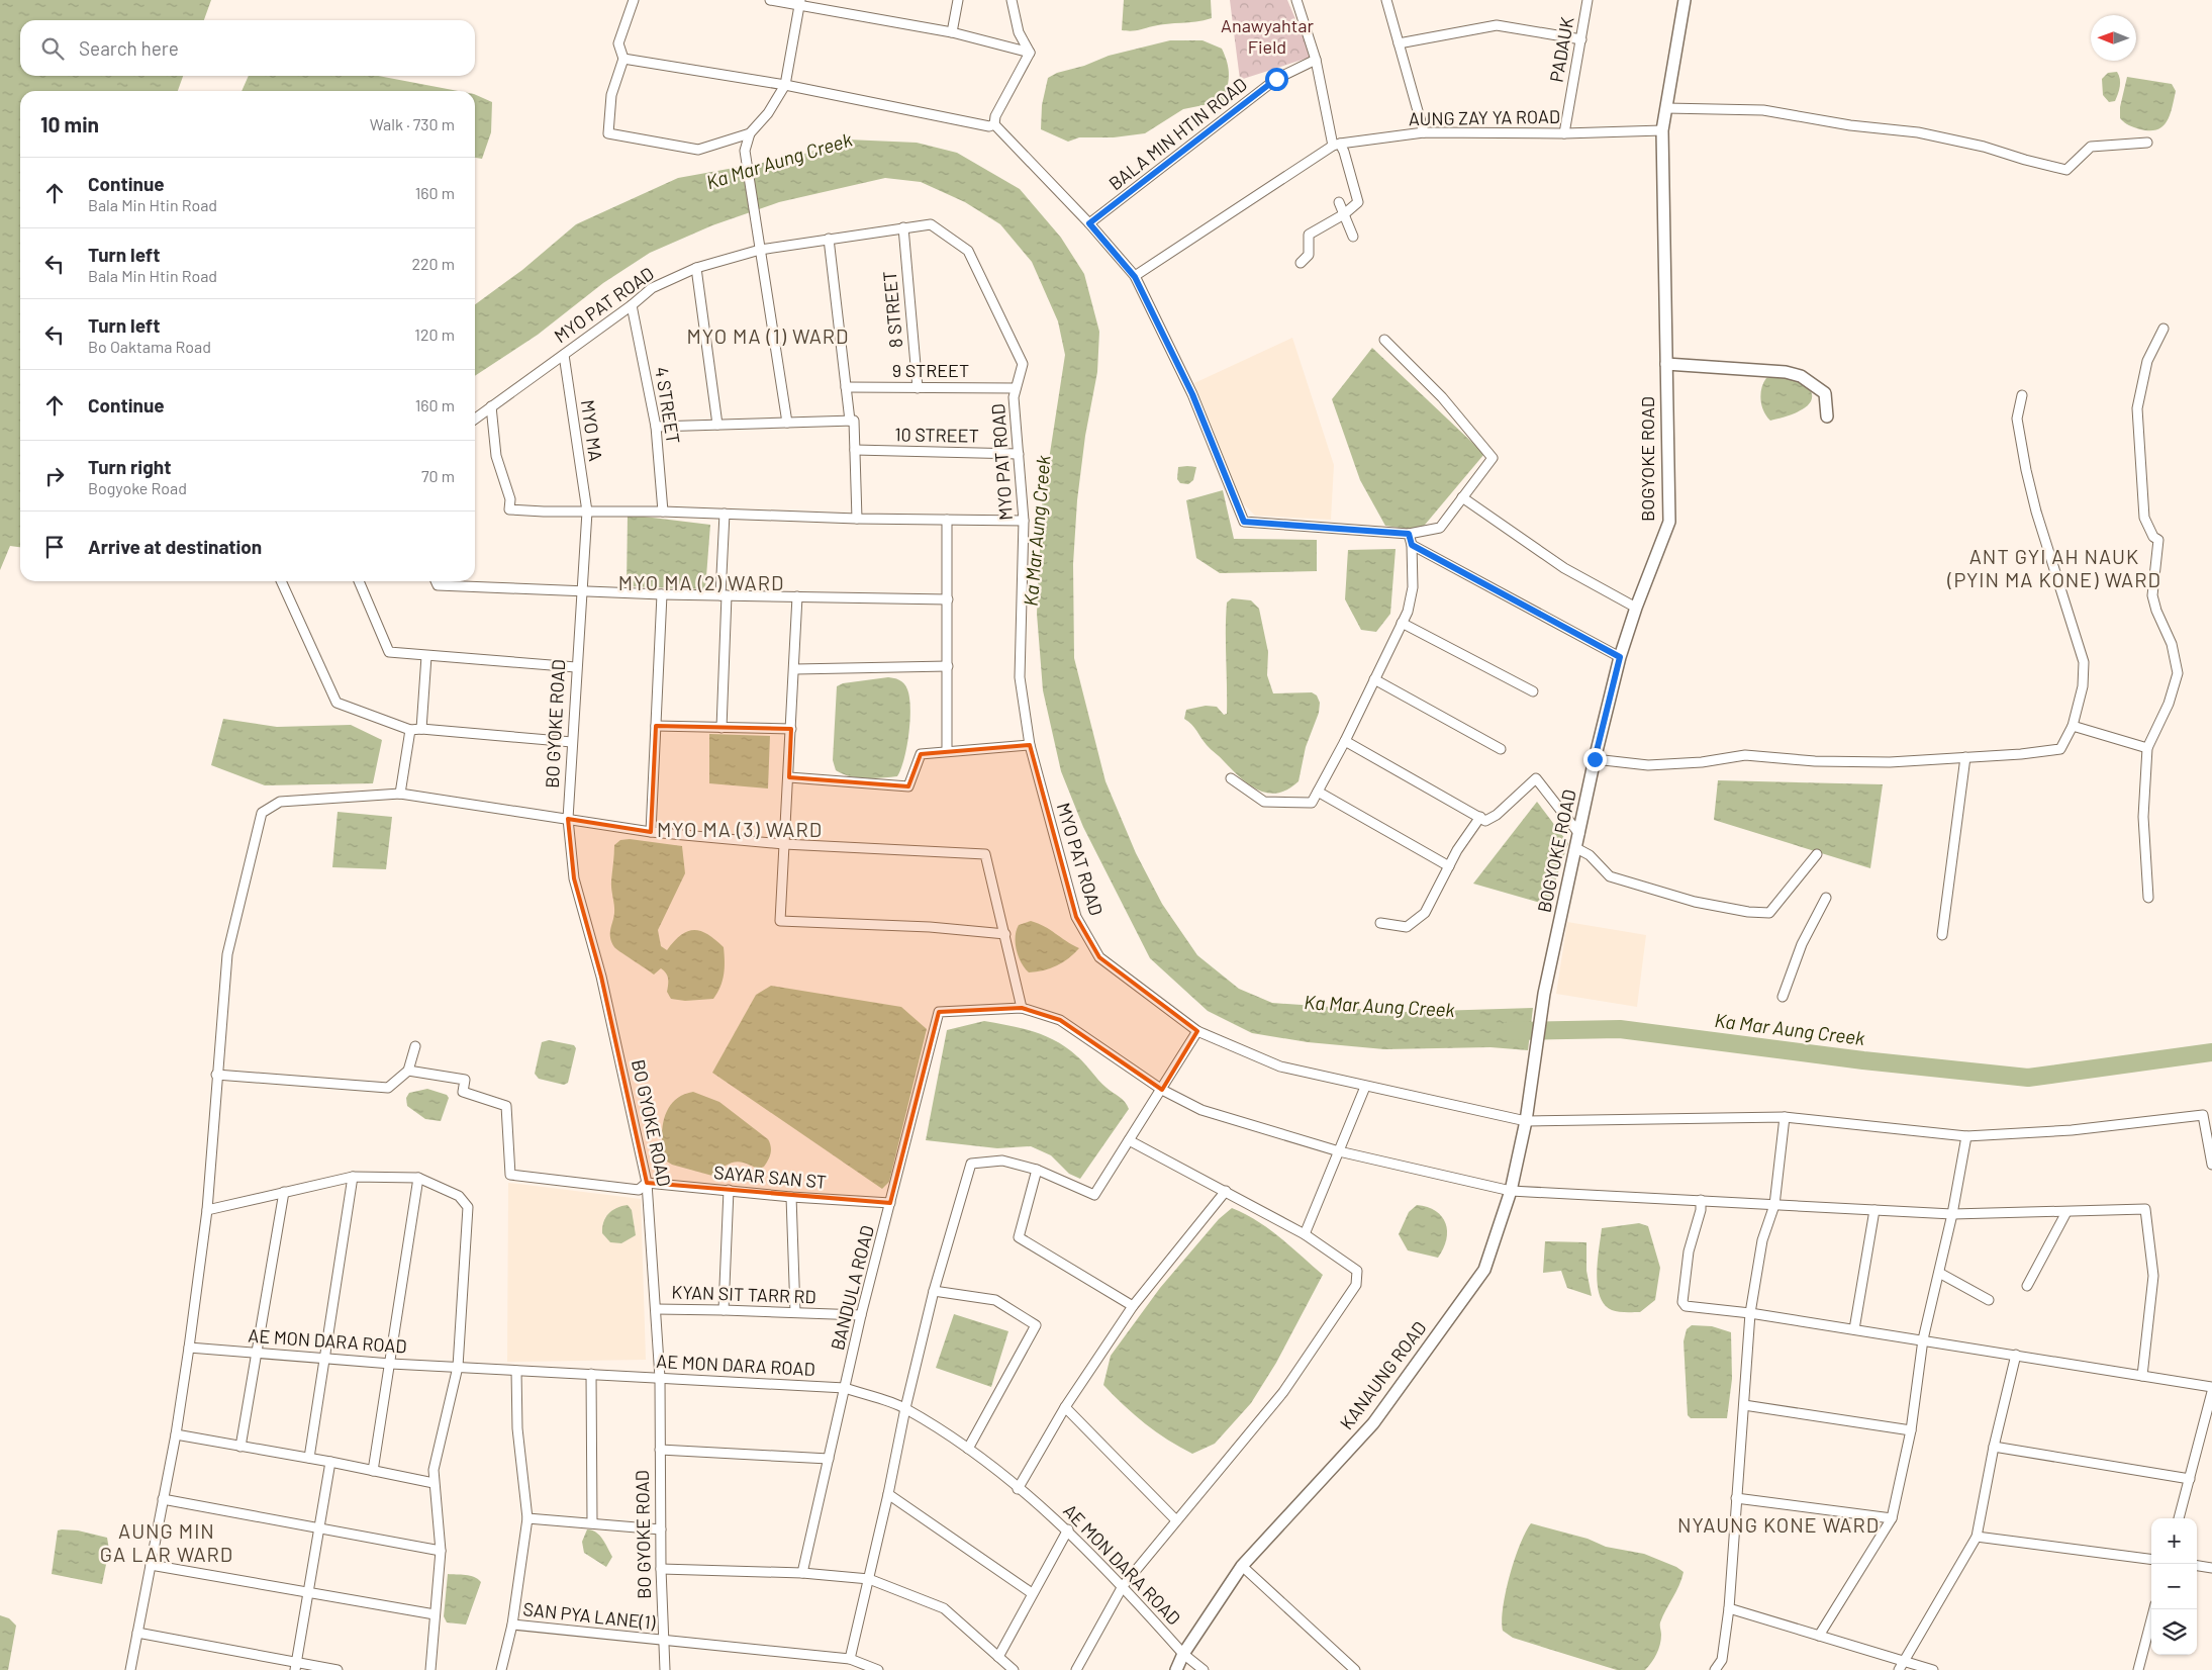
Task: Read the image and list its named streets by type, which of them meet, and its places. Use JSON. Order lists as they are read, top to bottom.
{
  "streets": {
    "street": [
      "PADAUK",
      "AUNG ZAY YA ROAD",
      "BALA MIN HTIN ROAD",
      "MYO PAT ROAD",
      "8 STREET",
      "9 STREET",
      "4 STREET",
      "MYO MA",
      "10 STREET",
      "BOGYOKE ROAD",
      "BO GYOKE ROAD",
      "SAYAR SAN ST",
      "BANDULA ROAD",
      "KYAN SIT TARR RD",
      "AE MON DARA ROAD",
      "KANAUNG ROAD",
      "SAN PYA LANE(1)"
    ]
  },
  "crossings": [
    ["PADAUK", "AUNG ZAY YA ROAD"],
    ["AUNG ZAY YA ROAD", "BOGYOKE ROAD"],
    ["MYO PAT ROAD", "8 STREET"],
    ["MYO PAT ROAD", "9 STREET"],
    ["MYO PAT ROAD", "4 STREET"],
    ["MYO PAT ROAD", "MYO MA"],
    ["MYO PAT ROAD", "10 STREET"],
    ["MYO PAT ROAD", "KANAUNG ROAD"],
    ["8 STREET", "9 STREET"],
    ["MYO MA", "BO GYOKE ROAD"],
    ["BOGYOKE ROAD", "KANAUNG ROAD"],
    ["BO GYOKE ROAD", "SAYAR SAN ST"],
    ["BO GYOKE ROAD", "KYAN SIT TARR RD"],
    ["BO GYOKE ROAD", "AE MON DARA ROAD"],
    ["BO GYOKE ROAD", "SAN PYA LANE(1)"],
    ["SAYAR SAN ST", "BANDULA ROAD"],
    ["BANDULA ROAD", "KYAN SIT TARR RD"],
    ["BANDULA ROAD", "AE MON DARA ROAD"],
    ["AE MON DARA ROAD", "KANAUNG ROAD"]
  ],
  "districts": [
    "MYO MA (1) WARD",
    "ANT GYI AH NAUK (PYIN MA KONE) WARD",
    "MYO MA (2) WARD",
    "MYO MA (3) WARD",
    "NYAUNG KONE WARD",
    "AUNG MIN GA LAR WARD"
  ],
  "water": ["Ka Mar Aung Creek"],
  "parks": ["Anawyahtar Field"],
  "north": "left",
  "page": {
    "search": "Search here",
    "heading": ["10 min", "Walk · 730 m"],
    "list": [
      ["Continue", "Bala Min Htin Road", "160 m"],
      ["Turn left", "Bala Min Htin Road", "220 m"],
      ["Turn left", "Bo Oaktama Road", "120 m"],
      ["Continue", "160 m"],
      ["Turn right", "Bogyoke Road", "70 m"],
      "Arrive at destination"
    ],
    "map_buttons": ["+", "−"]
  }
}
